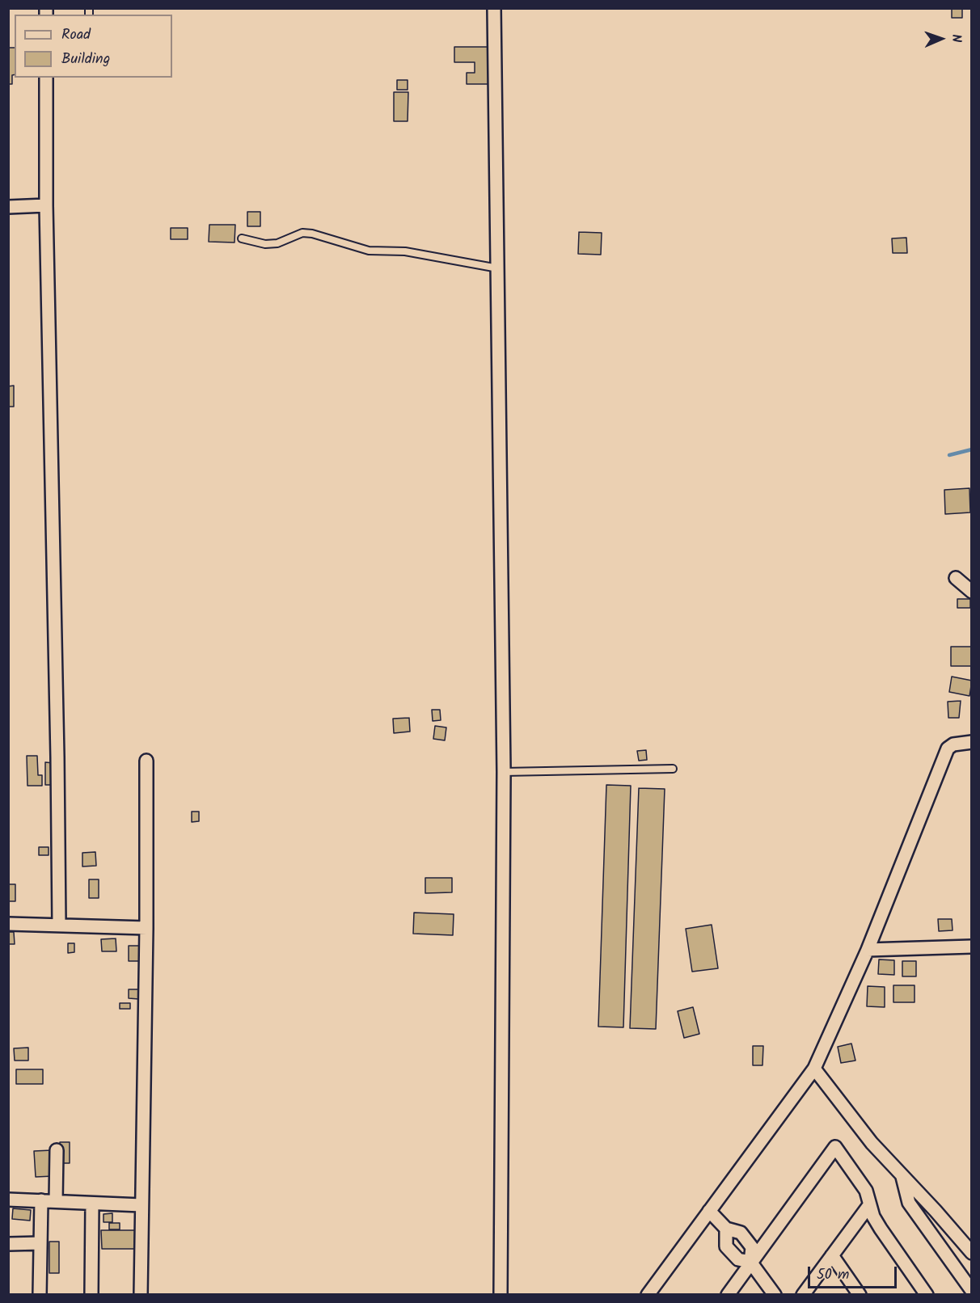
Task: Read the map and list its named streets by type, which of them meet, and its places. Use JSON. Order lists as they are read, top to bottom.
{
  "legend": ["Road", "Building"],
  "scale_bar": "50 m",
  "north": "right"
}
